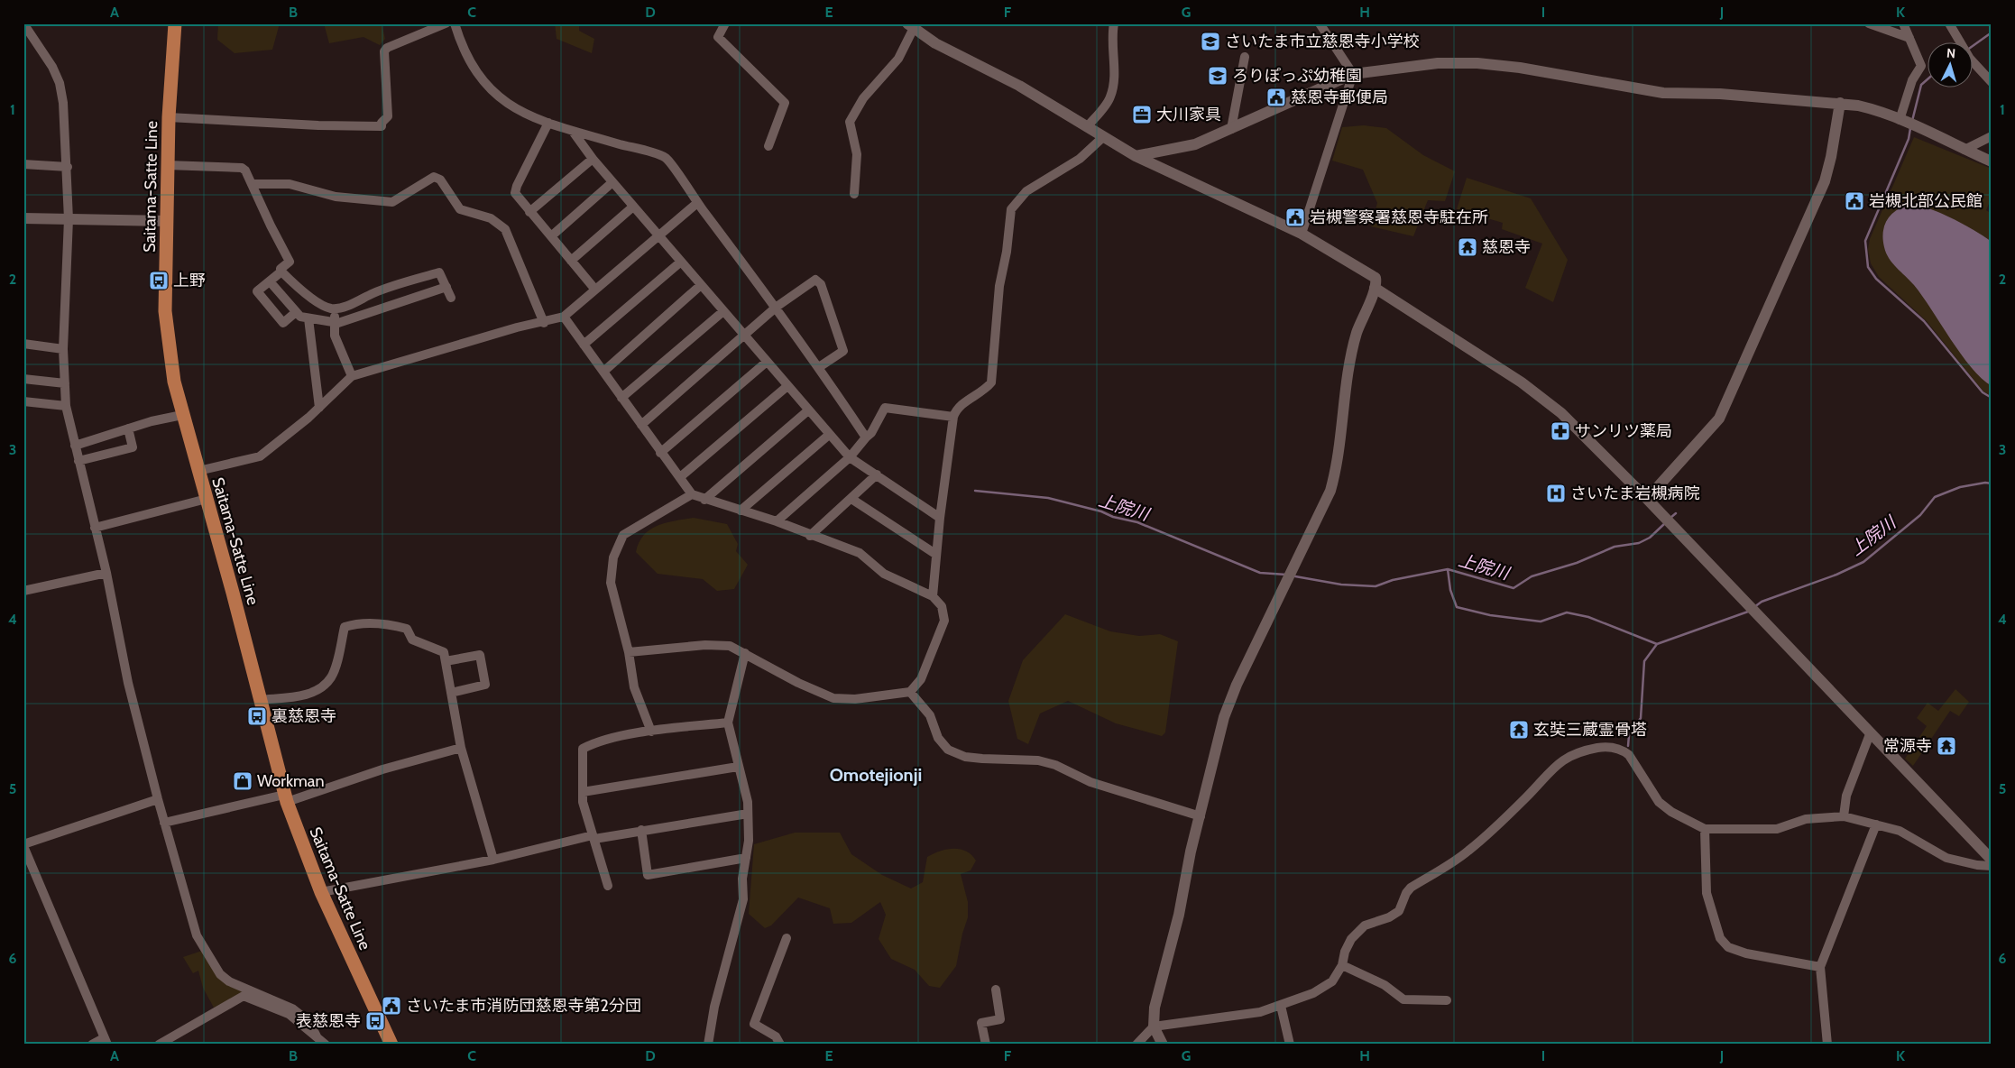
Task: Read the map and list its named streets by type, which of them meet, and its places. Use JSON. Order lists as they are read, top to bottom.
{
  "streets": {
    "main road": ["Saitama-Satte Line"]
  },
  "districts": ["Omotejionji"],
  "water": ["上院川"],
  "places": {
    "school or university": ["さいたま市立慈恩寺小学校", "ろりぽっぷ幼稚園"],
    "public building": [
      "慈恩寺郵便局",
      "岩槻北部公民館",
      "岩槻警察署慈恩寺駐在所",
      "さいたま市消防団慈恩寺第2分団"
    ],
    "office": ["大川家具"],
    "temple": ["慈恩寺", "玄奘三蔵霊骨塔", "常源寺"],
    "bus stop": ["上野", "裏慈恩寺", "表慈恩寺"],
    "pharmacy": ["サンリツ薬局"],
    "hospital": ["さいたま岩槻病院"],
    "shop": ["Workman"]
  },
  "north": "top",
  "grid": {
    "columns": [
      "A",
      "B",
      "C",
      "D",
      "E",
      "F",
      "G",
      "H",
      "I",
      "J",
      "K"
    ],
    "rows": [
      "1",
      "2",
      "3",
      "4",
      "5",
      "6"
    ]
  }
}
